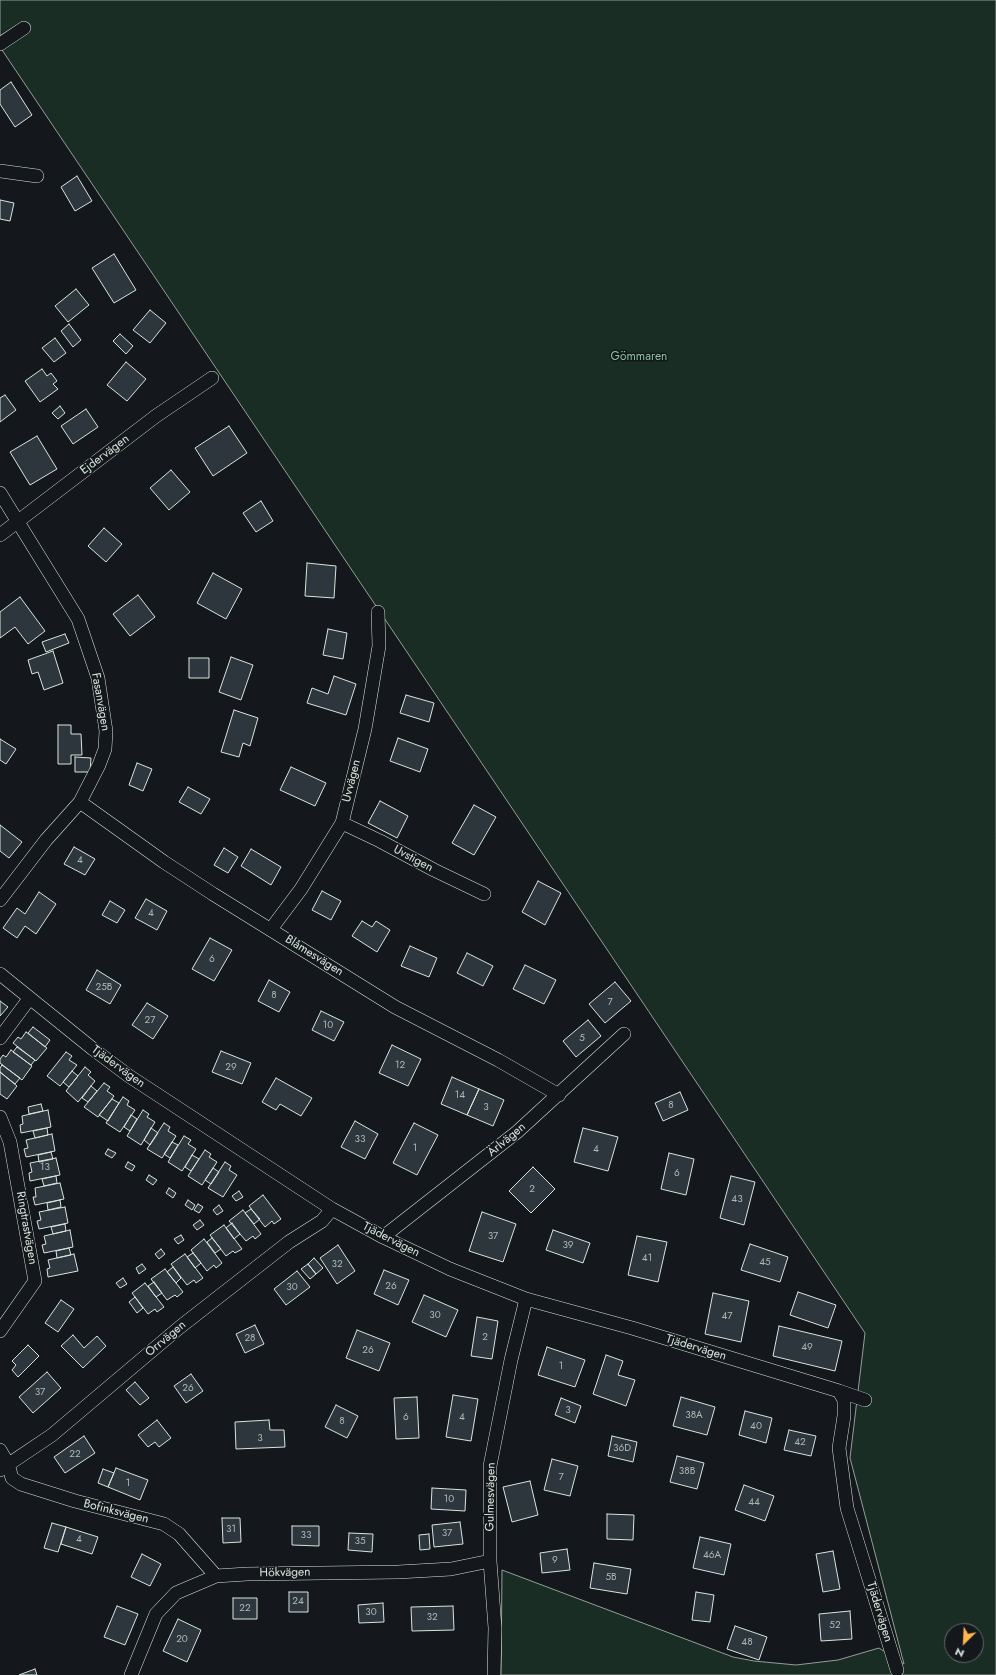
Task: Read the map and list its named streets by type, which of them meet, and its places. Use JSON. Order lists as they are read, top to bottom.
{
  "streets": {
    "street": [
      "Ejdervägen",
      "Fasanvägen",
      "Uvvägen",
      "Uvstigen",
      "Blåmesvägen",
      "Tjädervägen",
      "Ärlvägen",
      "Ringtrastvägen",
      "Orrvägen",
      "Gulmesvägen",
      "Bofinksvägen",
      "Hökvägen"
    ]
  },
  "crossings": [
    ["Ejdervägen", "Fasanvägen"],
    ["Fasanvägen", "Blåmesvägen"],
    ["Uvvägen", "Uvstigen"],
    ["Uvvägen", "Blåmesvägen"],
    ["Blåmesvägen", "Ärlvägen"],
    ["Tjädervägen", "Ärlvägen"],
    ["Tjädervägen", "Orrvägen"],
    ["Tjädervägen", "Gulmesvägen"],
    ["Orrvägen", "Bofinksvägen"],
    ["Gulmesvägen", "Hökvägen"],
    ["Bofinksvägen", "Hökvägen"]
  ],
  "parks": ["Gömmaren"],
  "house_numbers": [
    "4",
    "4",
    "6",
    "25B",
    "8",
    "7",
    "27",
    "10",
    "5",
    "12",
    "29",
    "14",
    "8",
    "3",
    "33",
    "1",
    "4",
    "13",
    "6",
    "2",
    "43",
    "37",
    "39",
    "41",
    "45",
    "32",
    "26",
    "30",
    "30",
    "47",
    "2",
    "28",
    "49",
    "26",
    "1",
    "26",
    "37",
    "3",
    "38A",
    "6",
    "4",
    "8",
    "40",
    "3",
    "42",
    "36D",
    "22",
    "38B",
    "7",
    "1",
    "10",
    "44",
    "31",
    "37",
    "33",
    "4",
    "35",
    "46A",
    "9",
    "5B",
    "24",
    "22",
    "30",
    "32",
    "52",
    "20",
    "48"
  ],
  "north": "bottom left"
}
